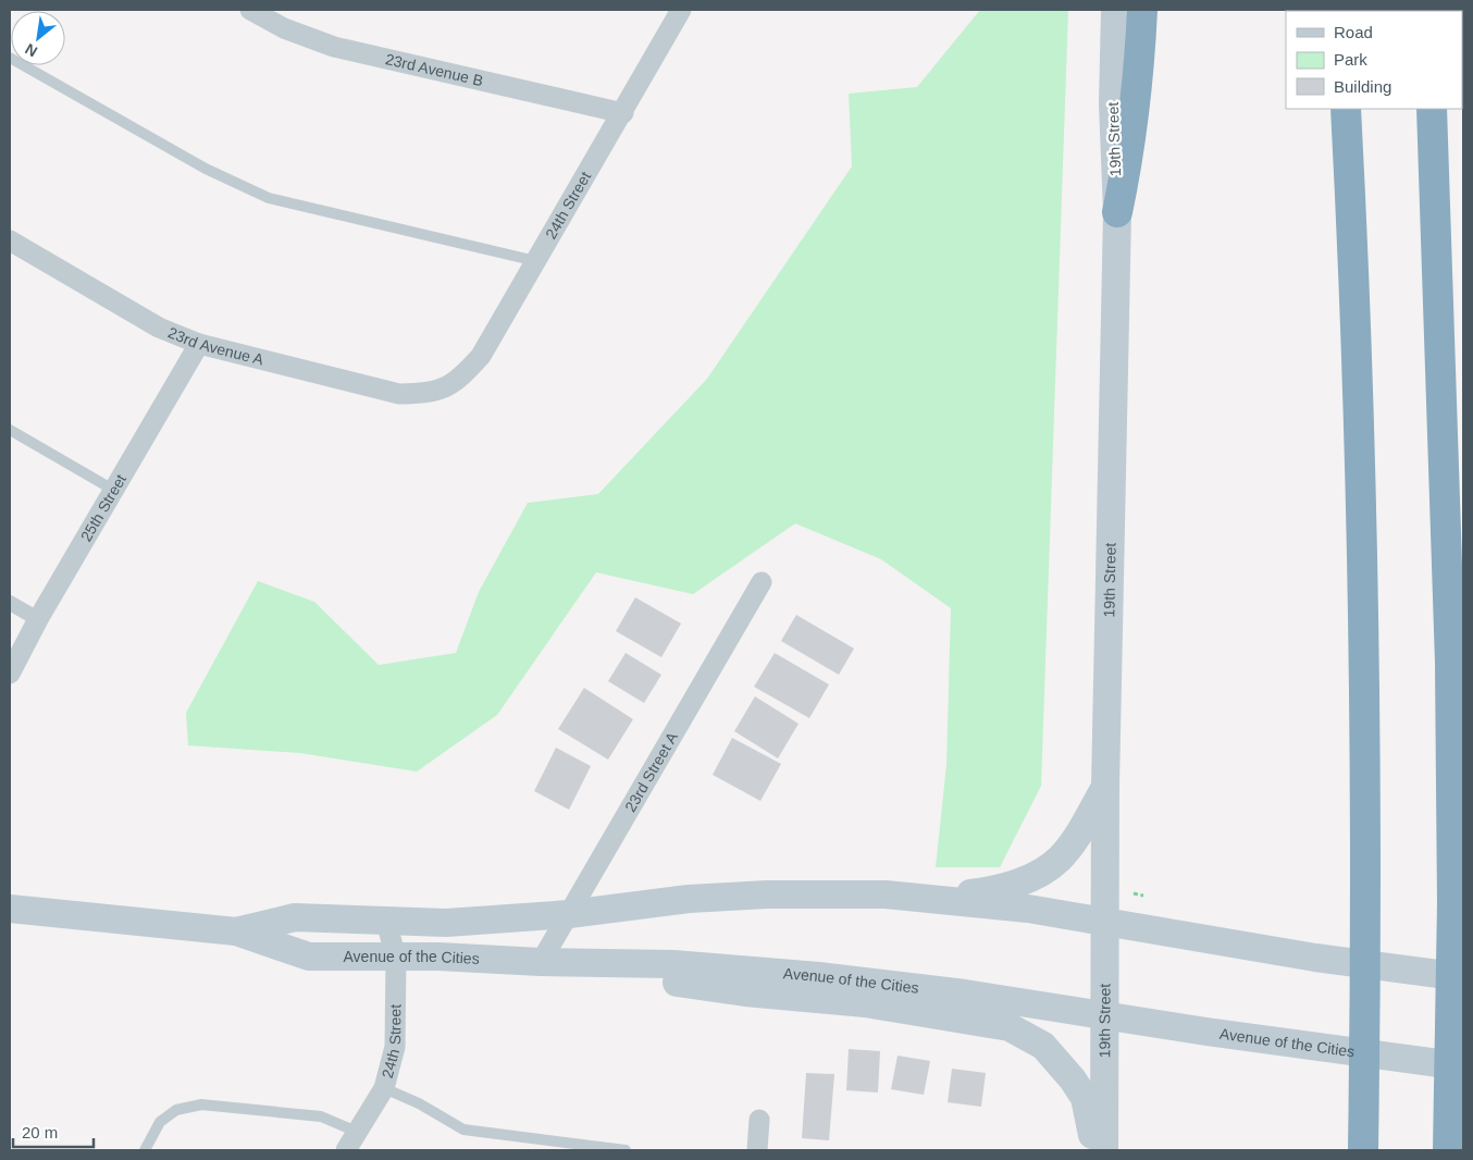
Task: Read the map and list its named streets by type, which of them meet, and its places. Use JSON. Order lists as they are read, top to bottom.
{
  "streets": {
    "main road": ["19th Street", "Avenue of the Cities"],
    "street": [
      "23rd Avenue B",
      "24th Street",
      "23rd Avenue A",
      "25th Street",
      "23rd Street A"
    ]
  },
  "crossings": [
    ["23rd Avenue B", "24th Street"],
    ["19th Street", "Avenue of the Cities"],
    ["24th Street", "23rd Avenue A"],
    ["24th Street", "Avenue of the Cities"],
    ["23rd Avenue A", "25th Street"],
    ["23rd Street A", "Avenue of the Cities"]
  ],
  "legend": ["Road", "Park", "Building"],
  "scale_bar": "20 m",
  "north": "bottom left"
}
